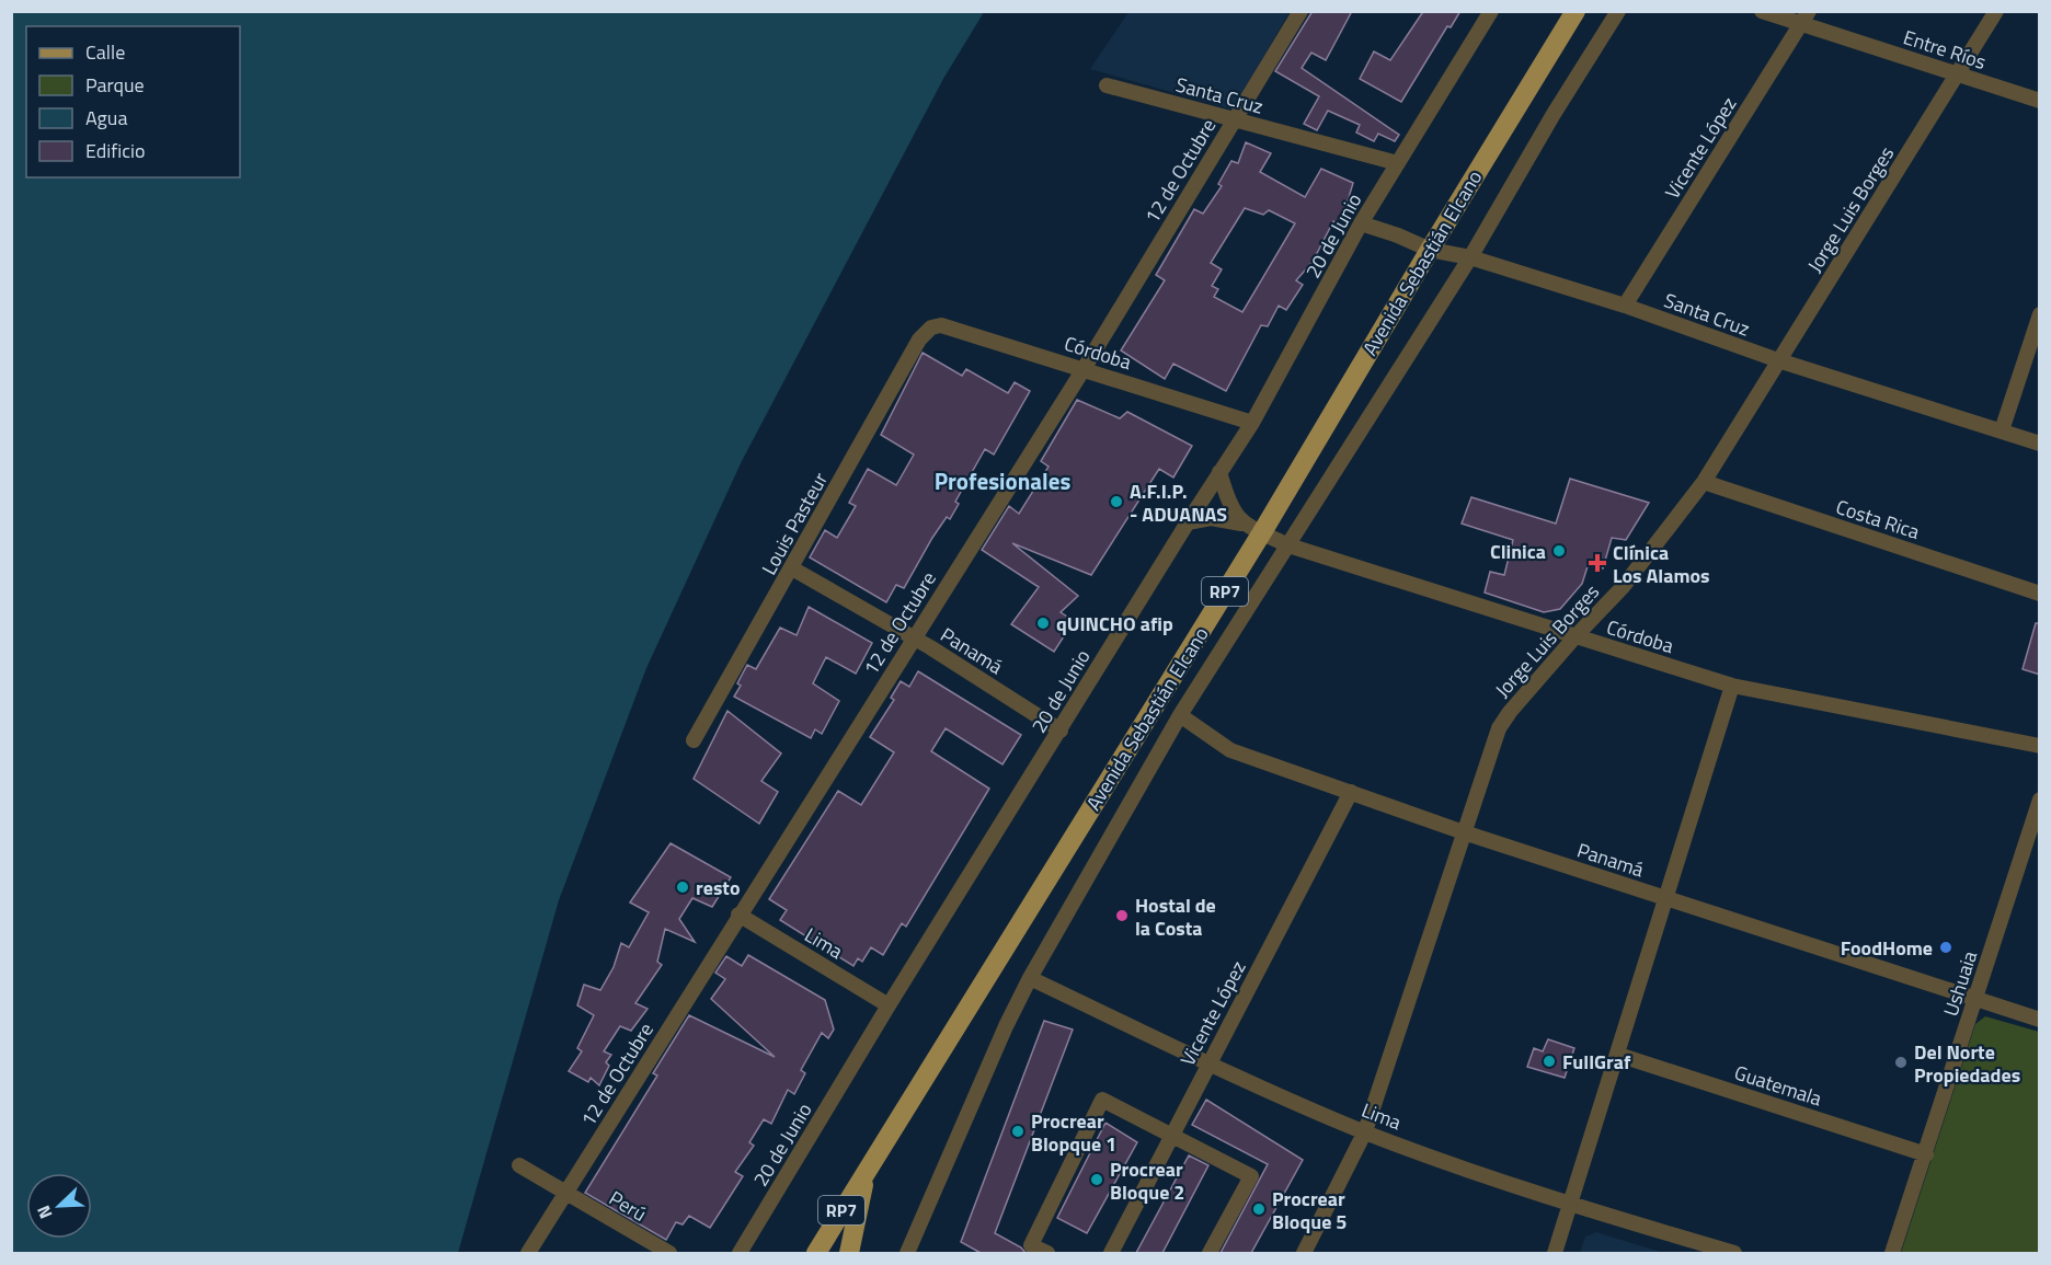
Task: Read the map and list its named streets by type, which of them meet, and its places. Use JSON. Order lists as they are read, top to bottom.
{
  "streets": {
    "main road": ["Avenida Sebastián Elcano", "RP7"],
    "street": [
      "Entre Ríos",
      "Santa Cruz",
      "Vicente López",
      "12 de Octubre",
      "Jorge Luis Borges",
      "20 de Junio",
      "Córdoba",
      "Costa Rica",
      "Louis Pasteur",
      "Panamá",
      "Lima",
      "Ushuaia",
      "Guatemala",
      "Perú"
    ]
  },
  "crossings": [
    ["Entre Ríos", "Vicente López"],
    ["Entre Ríos", "Jorge Luis Borges"],
    ["Santa Cruz", "Vicente López"],
    ["Santa Cruz", "12 de Octubre"],
    ["Santa Cruz", "Jorge Luis Borges"],
    ["Santa Cruz", "20 de Junio"],
    ["Santa Cruz", "Avenida Sebastián Elcano"],
    ["Vicente López", "Panamá"],
    ["Vicente López", "Lima"],
    ["12 de Octubre", "Córdoba"],
    ["12 de Octubre", "Panamá"],
    ["12 de Octubre", "Lima"],
    ["12 de Octubre", "Perú"],
    ["Jorge Luis Borges", "Córdoba"],
    ["Jorge Luis Borges", "Costa Rica"],
    ["Jorge Luis Borges", "Panamá"],
    ["Jorge Luis Borges", "Lima"],
    ["20 de Junio", "Córdoba"],
    ["20 de Junio", "Panamá"],
    ["20 de Junio", "Lima"],
    ["Avenida Sebastián Elcano", "Córdoba"],
    ["Córdoba", "Louis Pasteur"],
    ["Louis Pasteur", "Panamá"],
    ["Panamá", "Ushuaia"],
    ["Ushuaia", "Guatemala"]
  ],
  "districts": ["Profesionales"],
  "places": {
    "other": [
      "A.F.I.P. - ADUANAS",
      "Clinica",
      "qUINCHO afip",
      "resto",
      "Hostal de la Costa",
      "FoodHome",
      "FullGraf",
      "Del Norte Propiedades",
      "Procrear Blopque 1",
      "Procrear Bloque 2",
      "Procrear Bloque 5"
    ],
    "health": ["Clínica Los Alamos"]
  },
  "legend": [
    "Calle",
    "Parque",
    "Agua",
    "Edificio"
  ],
  "north": "bottom left"
}
